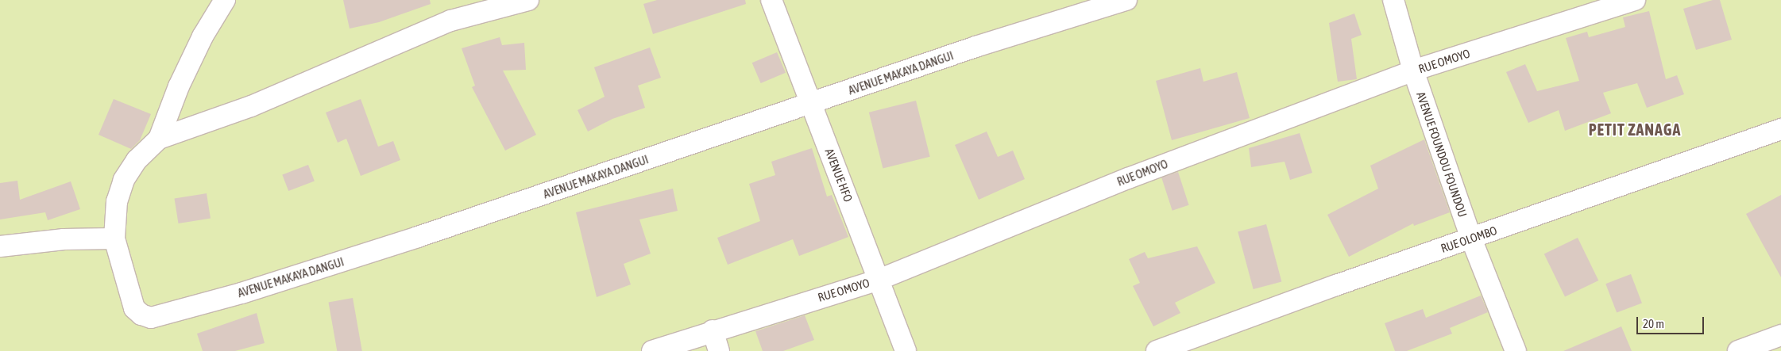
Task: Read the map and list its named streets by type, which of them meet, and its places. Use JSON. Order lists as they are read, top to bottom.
{
  "streets": {
    "street": [
      "RUE OMOYO",
      "AVENUE MAKAYA DANGUI",
      "AVENUE FOUNDOU FOUNDOU",
      "AVENUE HFO",
      "RUE OLOMBO"
    ]
  },
  "crossings": [
    ["RUE OMOYO", "AVENUE FOUNDOU FOUNDOU"],
    ["RUE OMOYO", "AVENUE HFO"],
    ["AVENUE MAKAYA DANGUI", "AVENUE HFO"],
    ["AVENUE FOUNDOU FOUNDOU", "RUE OLOMBO"]
  ],
  "districts": ["PETIT ZANAGA"],
  "scale_bar": "20 m"
}
